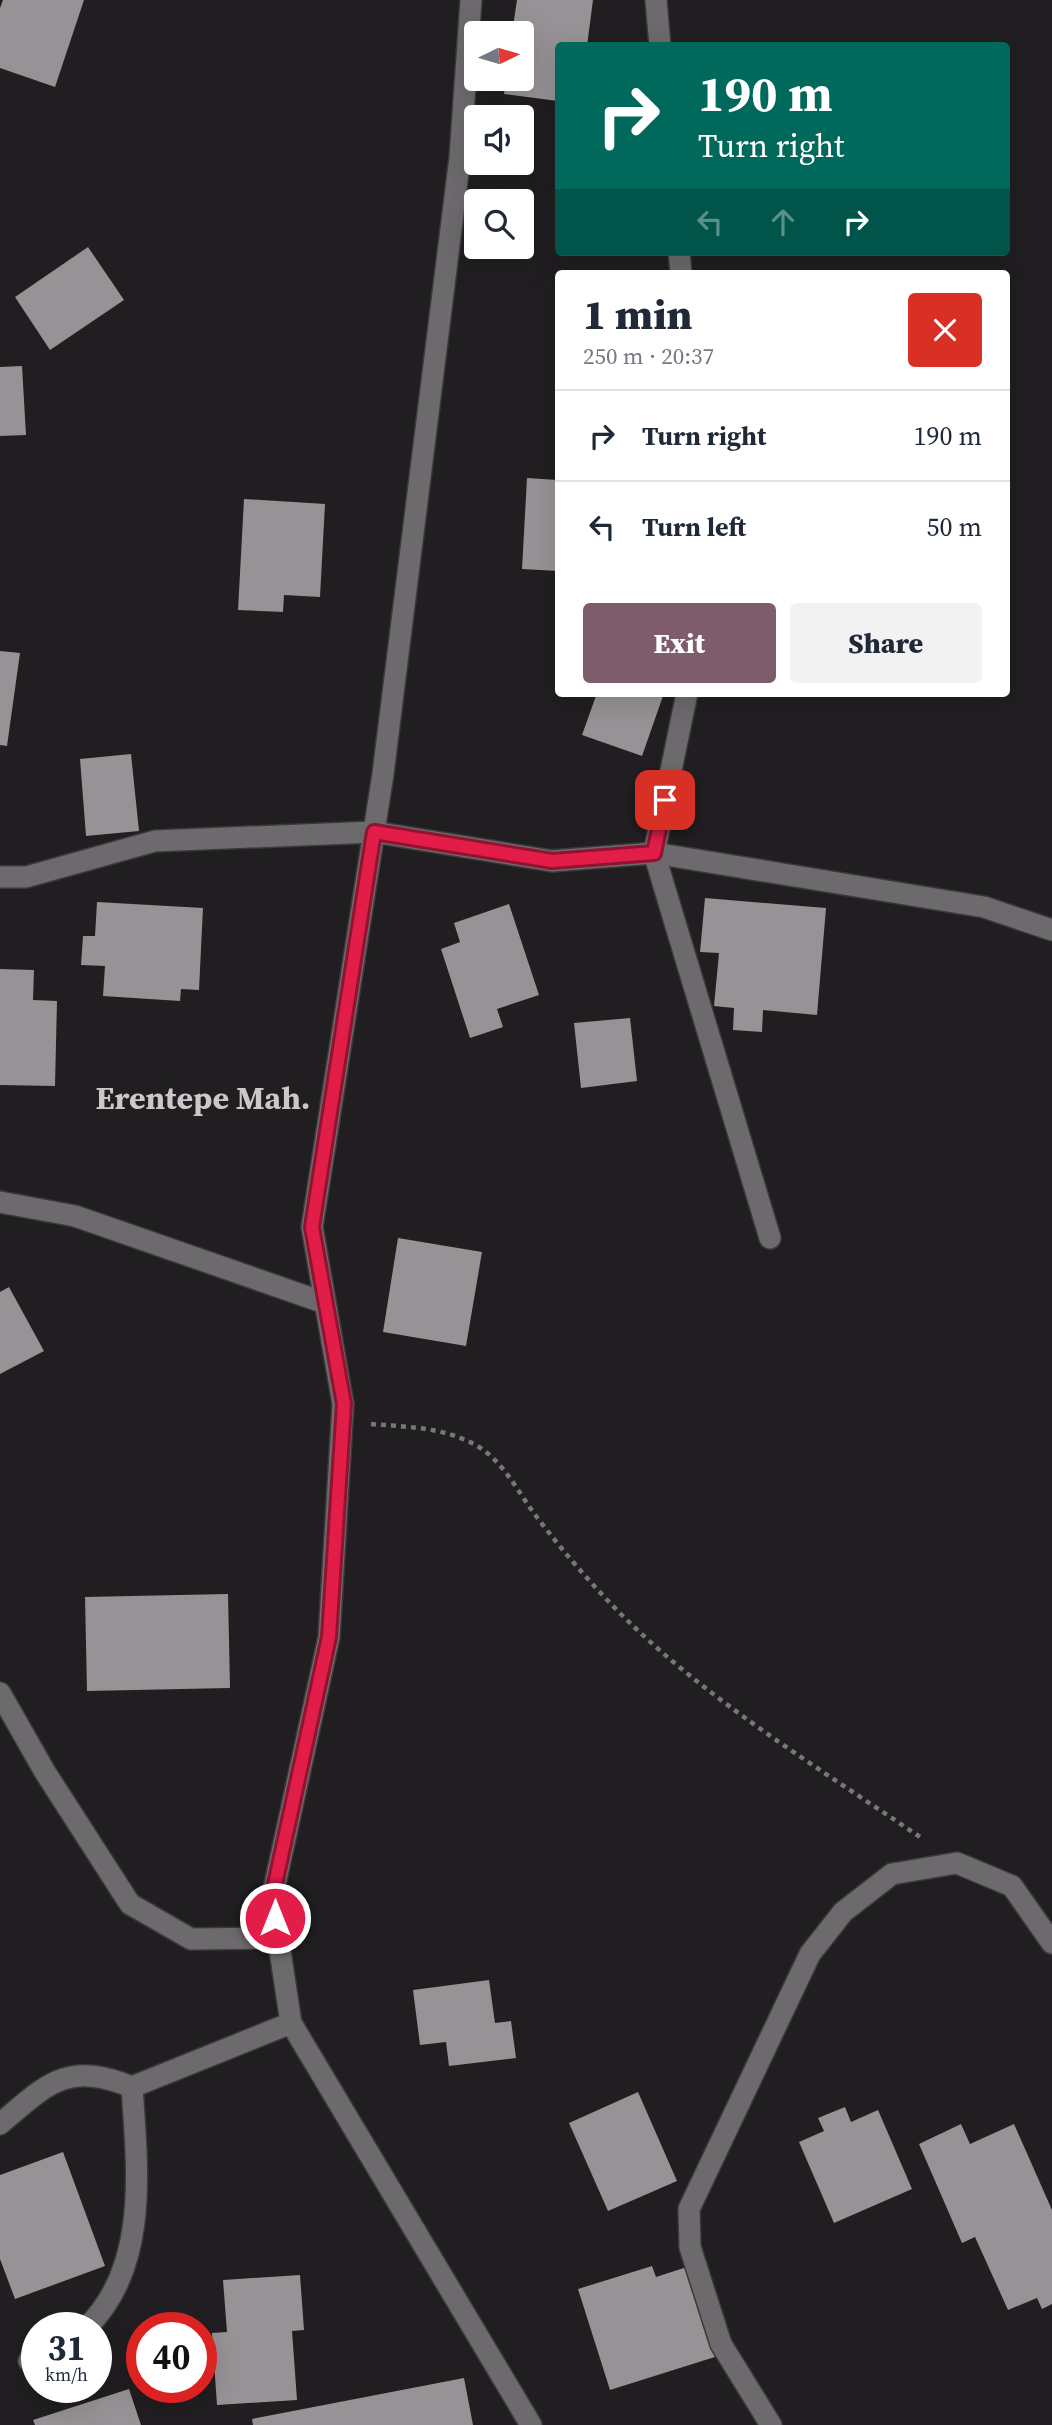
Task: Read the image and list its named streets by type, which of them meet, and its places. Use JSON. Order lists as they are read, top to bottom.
{
  "districts": ["Erentepe Mah."],
  "north": "right",
  "page": {
    "turn": ["190 m", "Turn right"],
    "heading": ["1 min", "250 m · 20:37"],
    "list": [
      {
        "name": "Turn right",
        "value": "190 m"
      },
      {
        "name": "Turn left",
        "value": "50 m"
      }
    ],
    "buttons": ["Exit", "Share"],
    "speed": "31 km/h",
    "limit": "40"
  }
}
